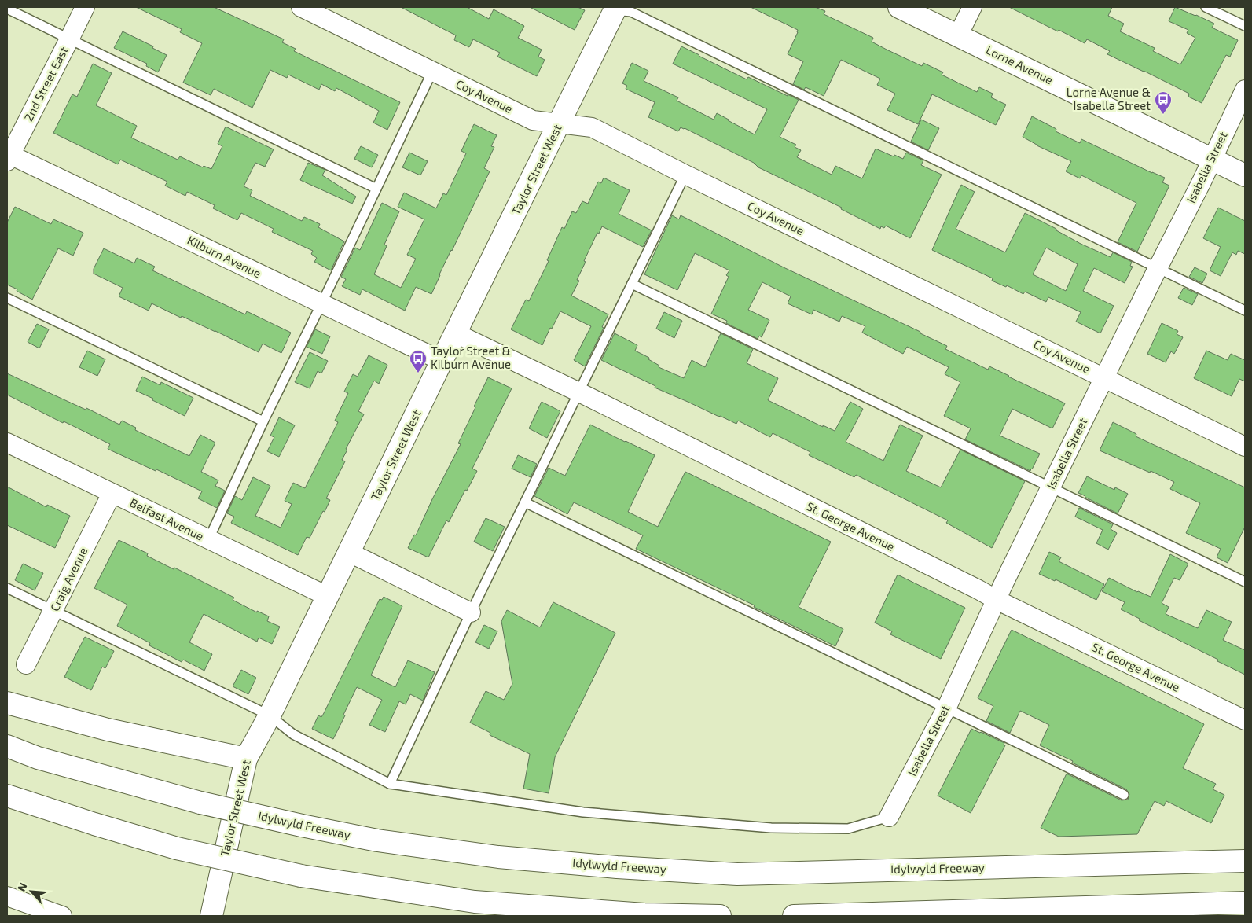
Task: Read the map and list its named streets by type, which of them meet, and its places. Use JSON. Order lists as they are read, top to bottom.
{
  "streets": {
    "main road": ["Lorne Avenue", "Taylor Street West", "Idylwyld Freeway"],
    "street": [
      "2nd Street East",
      "Coy Avenue",
      "Isabella Street",
      "Kilburn Avenue",
      "Belfast Avenue",
      "St. George Avenue",
      "Craig Avenue"
    ]
  },
  "crossings": [
    ["Lorne Avenue", "Isabella Street"],
    ["2nd Street East", "Kilburn Avenue"],
    ["Coy Avenue", "Isabella Street"],
    ["Coy Avenue", "Taylor Street West"],
    ["Isabella Street", "St. George Avenue"],
    ["Taylor Street West", "Kilburn Avenue"],
    ["Taylor Street West", "Belfast Avenue"],
    ["Taylor Street West", "St. George Avenue"],
    ["Belfast Avenue", "Craig Avenue"]
  ],
  "places": {
    "bus stop": ["Lorne Avenue & Isabella Street", "Taylor Street & Kilburn Avenue"]
  },
  "north": "top left"
}
